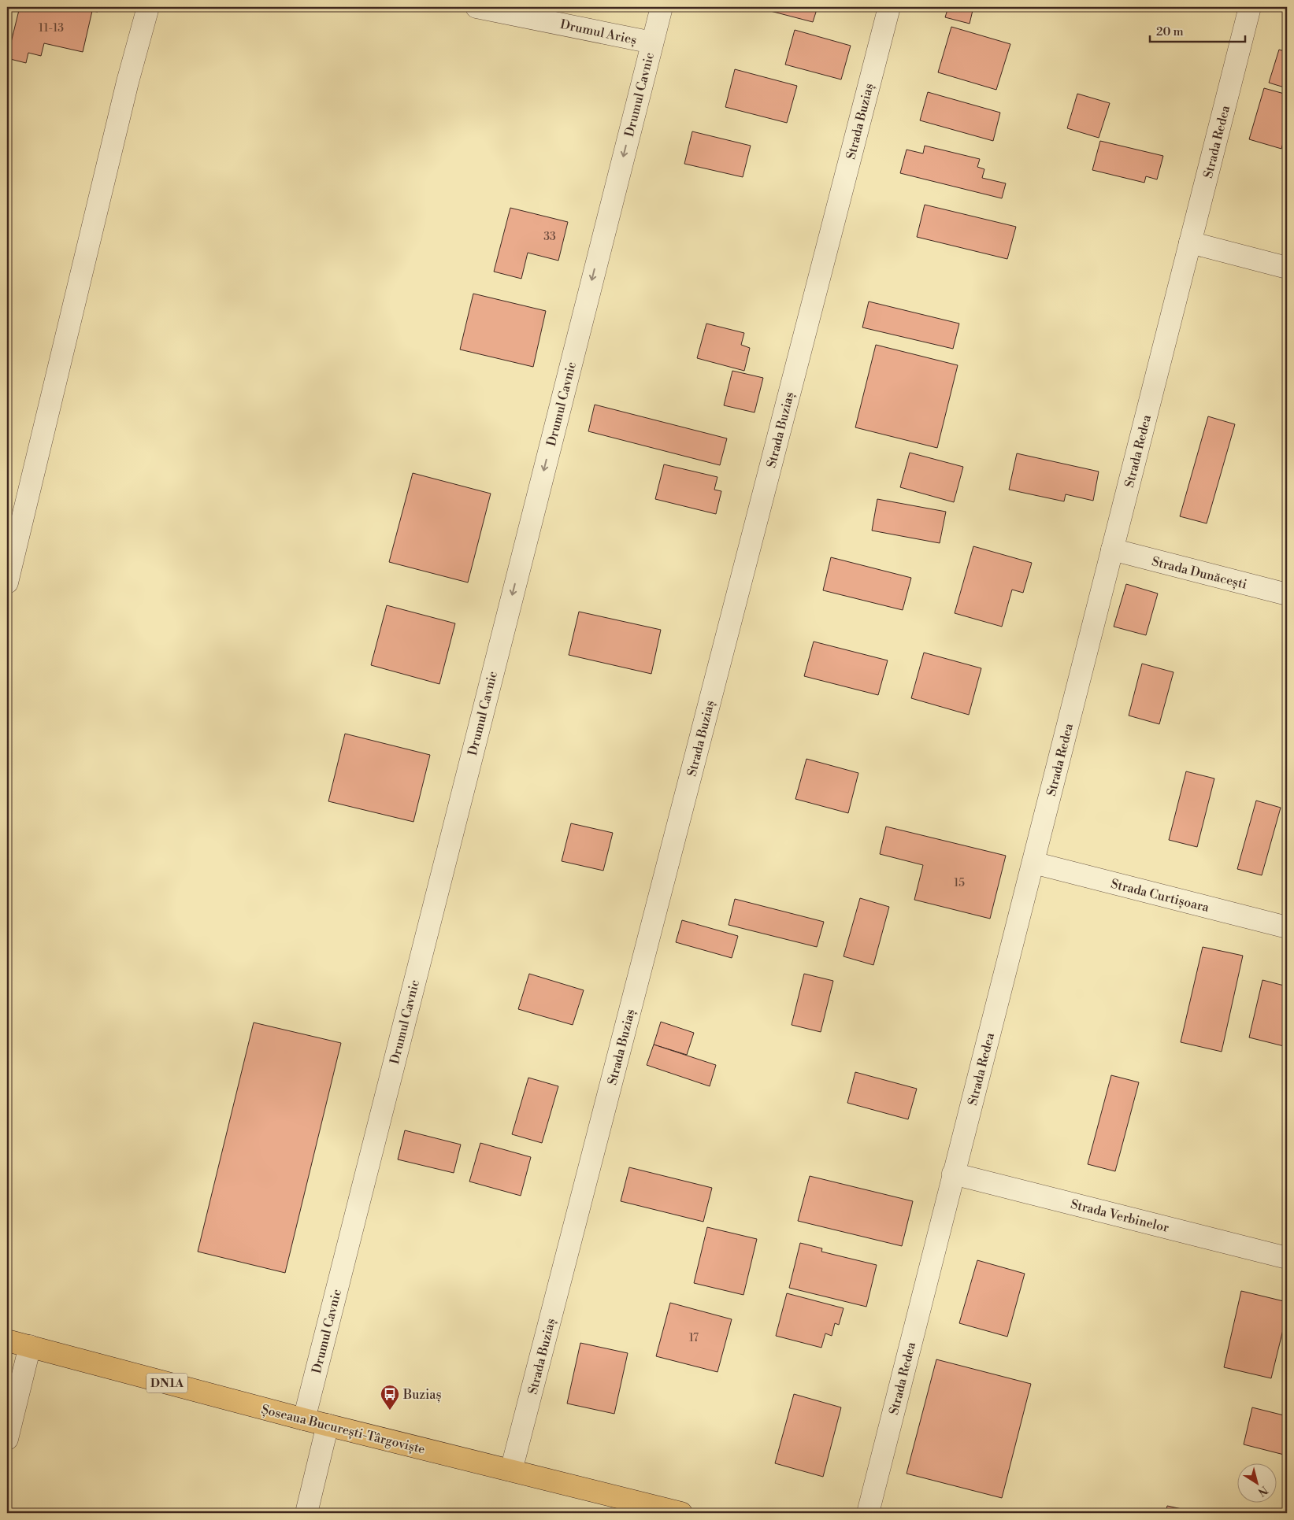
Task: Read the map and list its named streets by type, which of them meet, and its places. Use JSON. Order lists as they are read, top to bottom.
{
  "streets": {
    "main road": ["DN1A", "Șoseaua București-Târgoviște"],
    "street": [
      "Drumul Arieș",
      "Drumul Cavnic",
      "Strada Buziaș",
      "Strada Redea",
      "Strada Dunăcești",
      "Strada Curtișoara",
      "Strada Verbinelor"
    ]
  },
  "crossings": [
    ["Drumul Arieș", "Drumul Cavnic"],
    ["Drumul Cavnic", "Șoseaua București-Târgoviște"],
    ["Strada Buziaș", "Șoseaua București-Târgoviște"],
    ["Strada Redea", "Strada Dunăcești"],
    ["Strada Redea", "Strada Curtișoara"],
    ["Strada Redea", "Strada Verbinelor"]
  ],
  "one_way": ["Drumul Cavnic"],
  "places": {
    "bus stop": ["Buziaș"]
  },
  "house_numbers": [
    "11-13",
    "33",
    "15",
    "17"
  ],
  "scale_bar": "20 m",
  "north": "bottom right"
}
